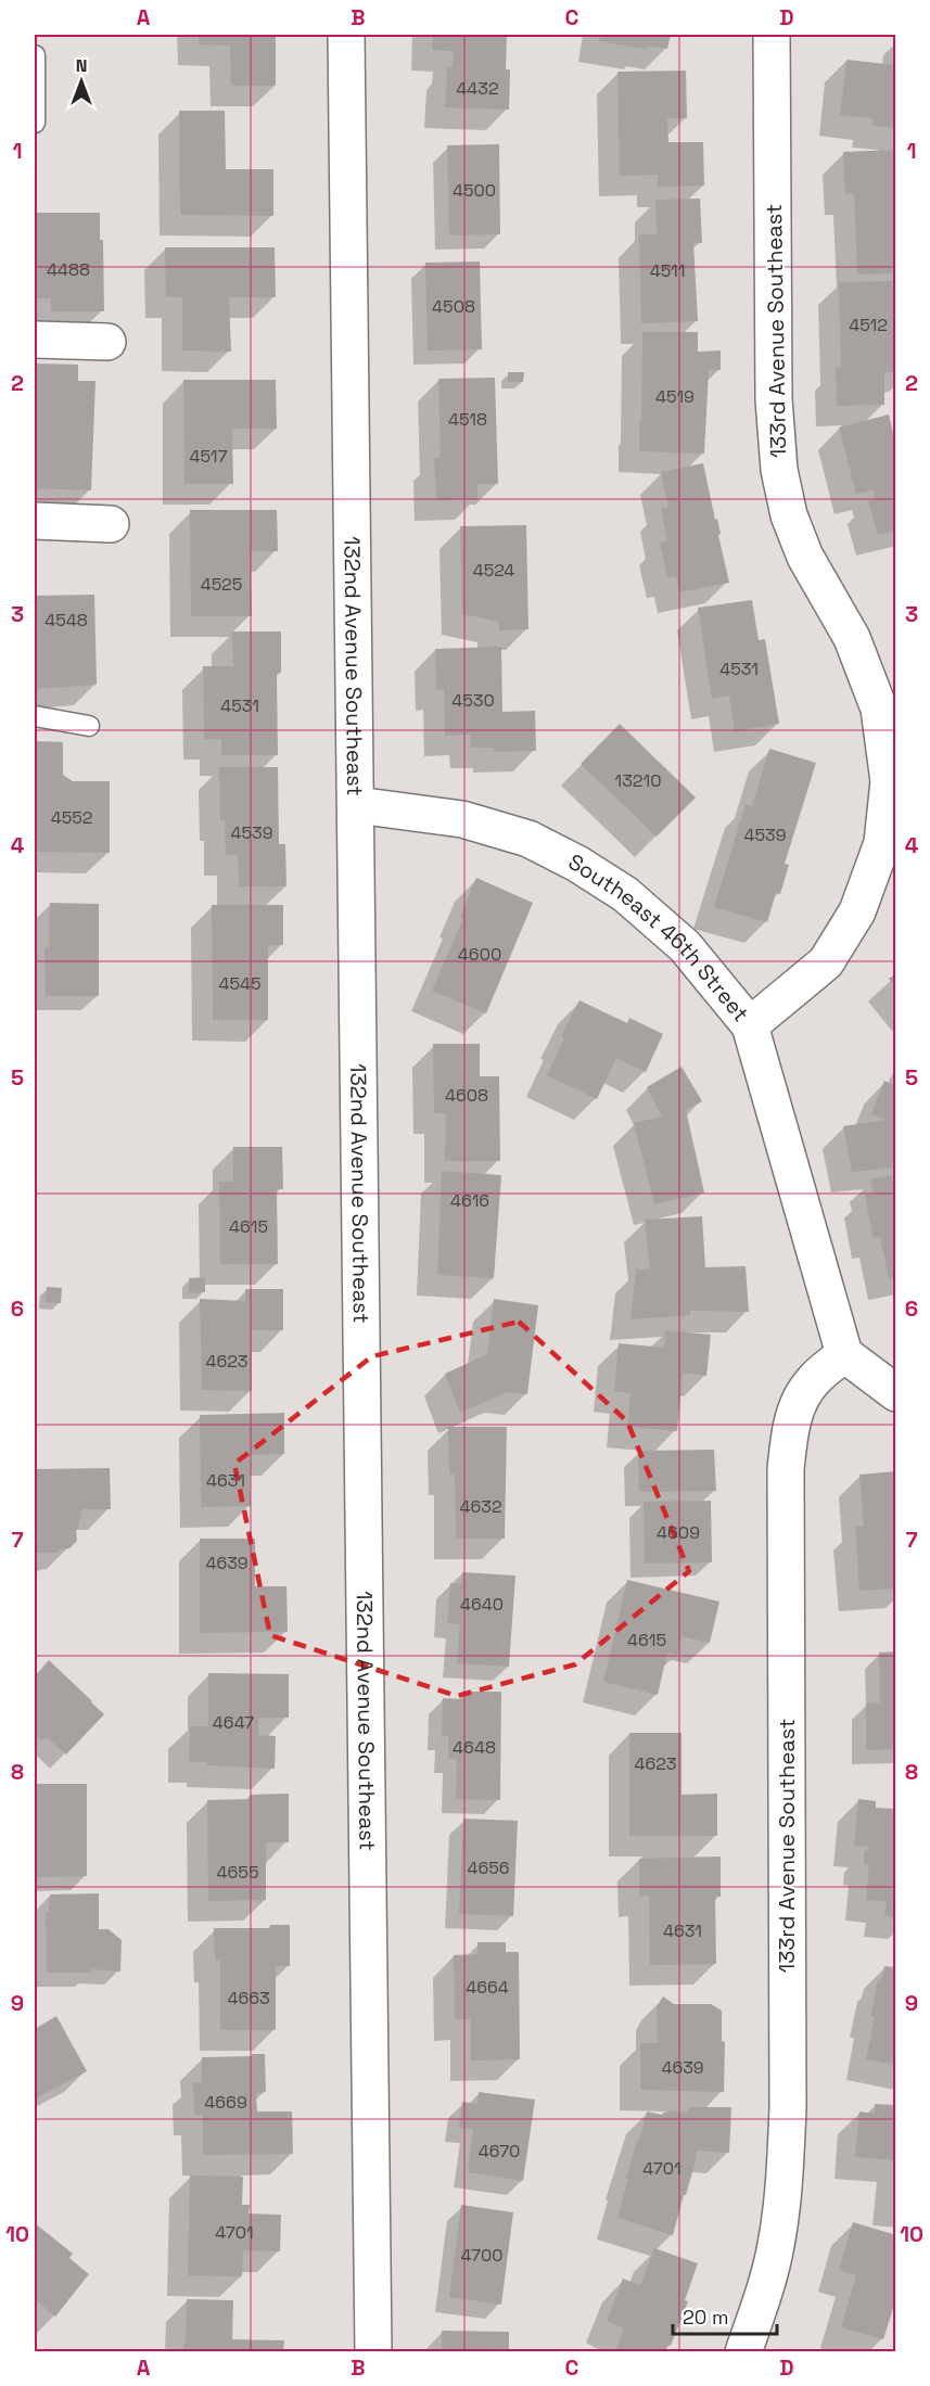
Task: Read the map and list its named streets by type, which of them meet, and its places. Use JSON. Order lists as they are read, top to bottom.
{
  "streets": {
    "street": ["133rd Avenue Southeast", "132nd Avenue Southeast", "Southeast 46th Street"]
  },
  "crossings": [
    ["133rd Avenue Southeast", "Southeast 46th Street"],
    ["132nd Avenue Southeast", "Southeast 46th Street"]
  ],
  "house_numbers": [
    "4432",
    "4500",
    "4488",
    "4511",
    "4508",
    "4512",
    "4519",
    "4518",
    "4517",
    "4524",
    "4525",
    "4548",
    "4531",
    "4530",
    "4531",
    "13210",
    "4552",
    "4539",
    "4539",
    "4600",
    "4545",
    "4608",
    "4616",
    "4615",
    "4623",
    "4631",
    "4632",
    "4609",
    "4639",
    "4640",
    "4615",
    "4647",
    "4648",
    "4623",
    "4656",
    "4655",
    "4631",
    "4664",
    "4663",
    "4639",
    "4669",
    "4670",
    "4701",
    "4701",
    "4700"
  ],
  "scale_bar": "20 m",
  "north": "top",
  "grid": {
    "columns": [
      "A",
      "B",
      "C",
      "D"
    ],
    "rows": [
      "1",
      "2",
      "3",
      "4",
      "5",
      "6",
      "7",
      "8",
      "9",
      "10"
    ]
  }
}
